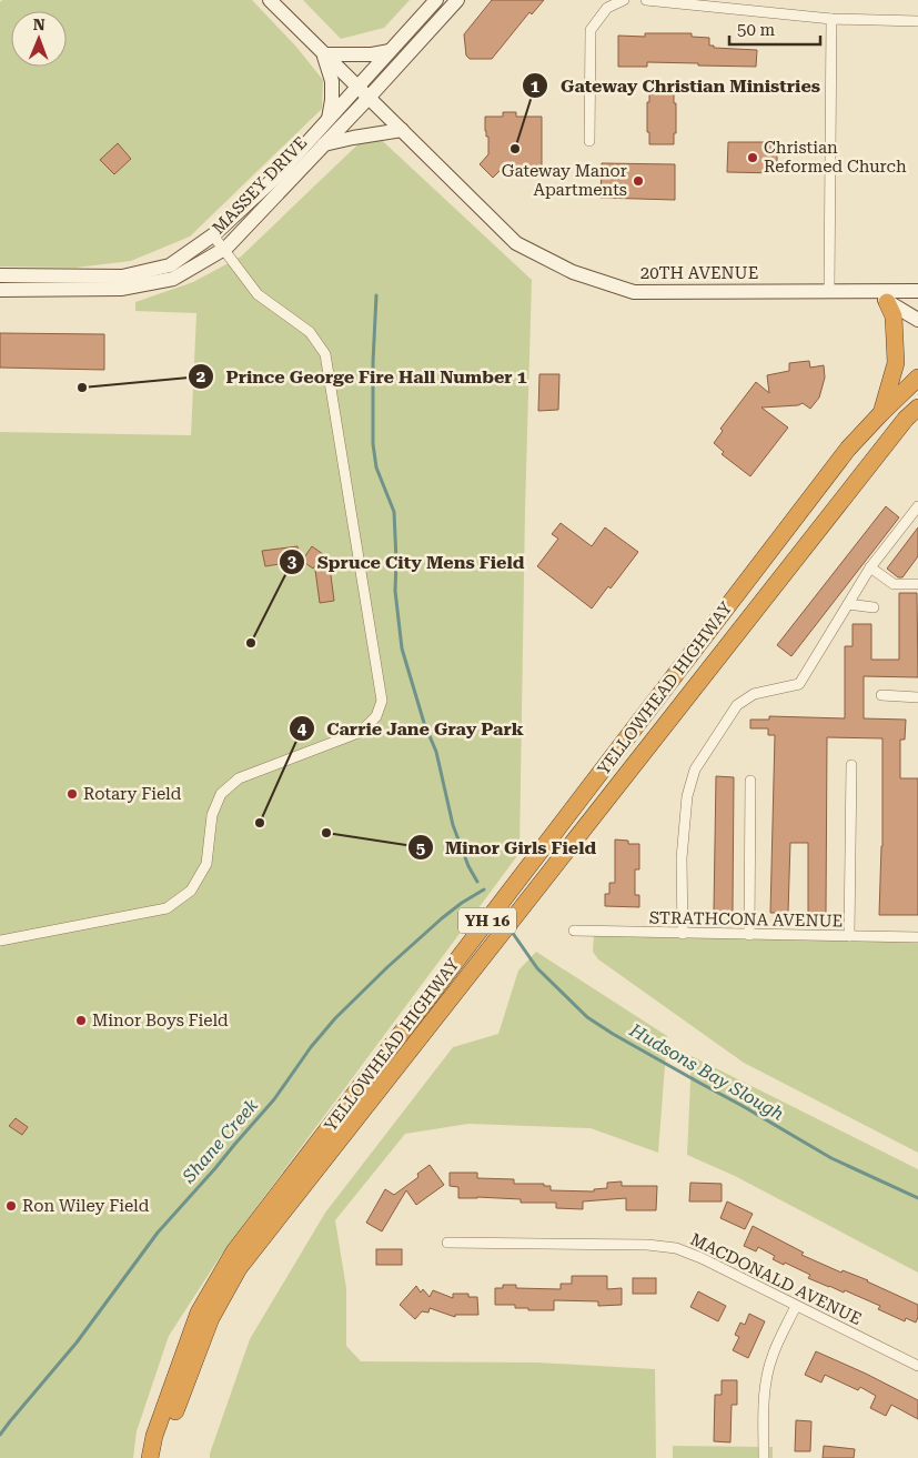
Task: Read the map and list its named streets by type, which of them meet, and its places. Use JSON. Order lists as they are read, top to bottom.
{
  "streets": {
    "highway": ["YELLOWHEAD HIGHWAY", "YH 16"],
    "street": [
      "MASSEY DRIVE",
      "20TH AVENUE",
      "STRATHCONA AVENUE",
      "MACDONALD AVENUE"
    ]
  },
  "crossings": [
    ["MASSEY DRIVE", "20TH AVENUE"]
  ],
  "water": ["Hudsons Bay Slough", "Shane Creek"],
  "places": [
    "Gateway Christian Ministries",
    "Christian Reformed Church",
    "Gateway Manor Apartments",
    "Prince George Fire Hall Number 1",
    "Spruce City Mens Field",
    "Rotary Field",
    "Carrie Jane Gray Park",
    "Minor Girls Field",
    "Minor Boys Field",
    "Ron Wiley Field"
  ],
  "scale_bar": "50 m",
  "north": "top"
}
